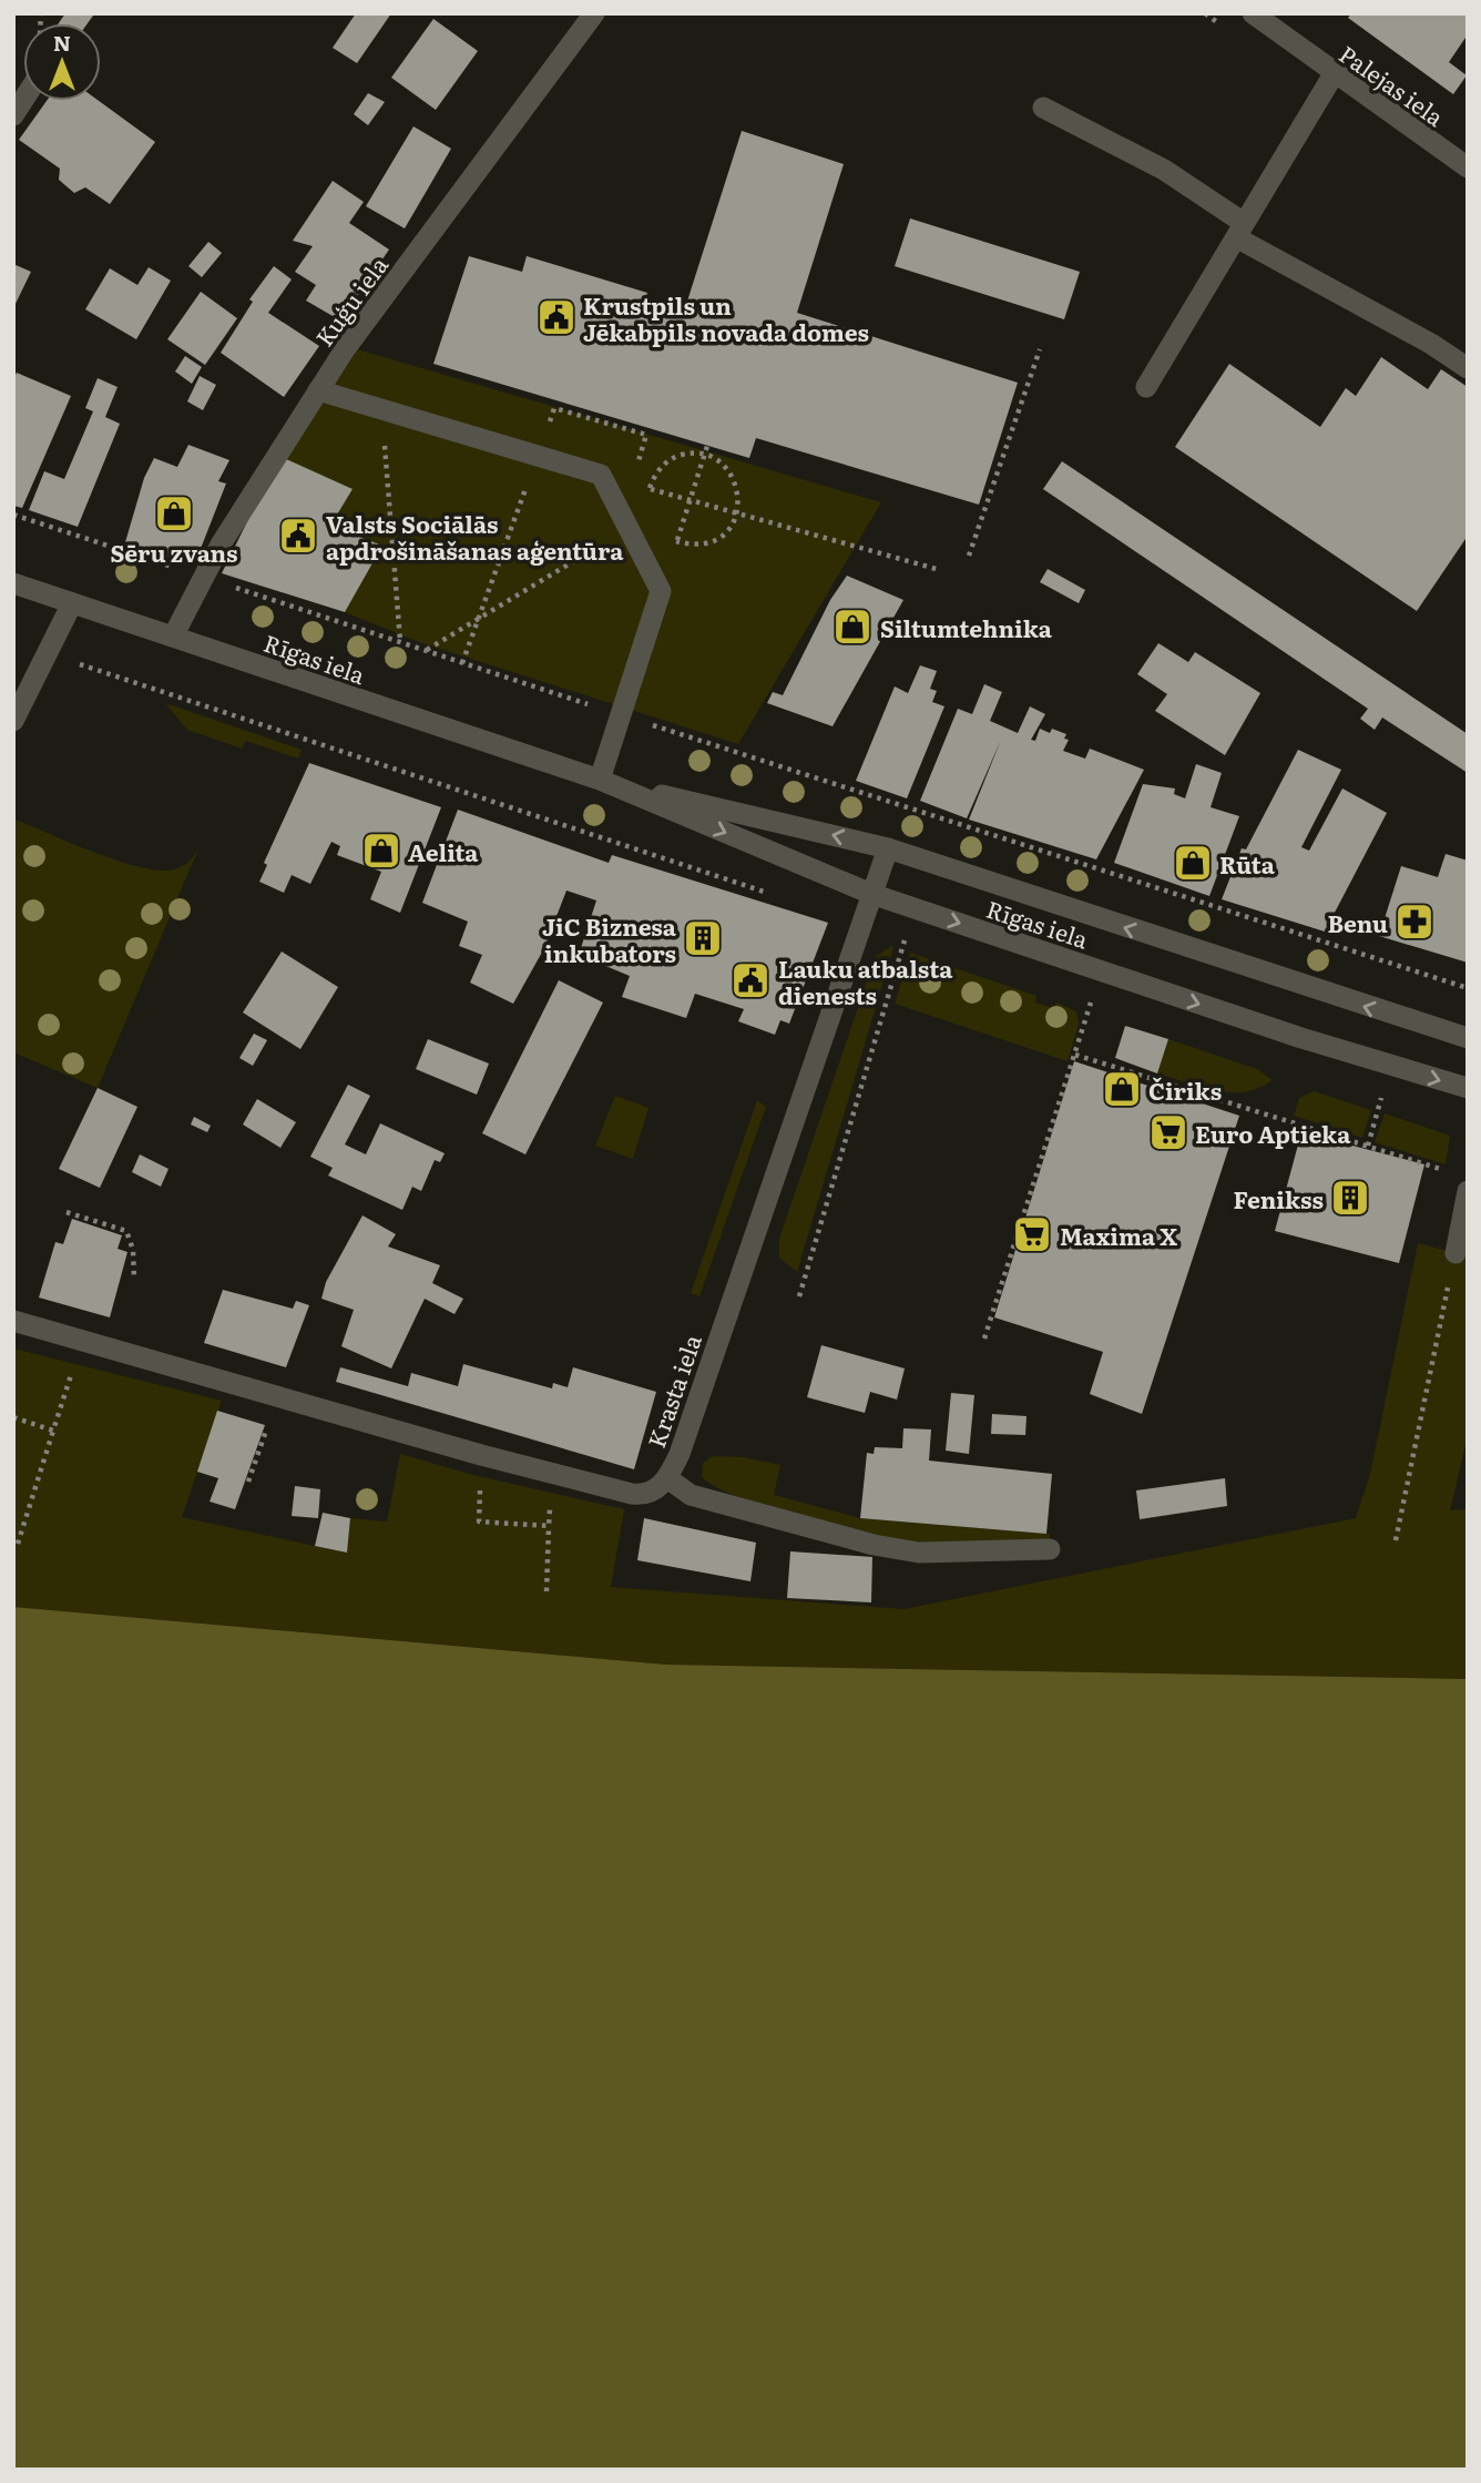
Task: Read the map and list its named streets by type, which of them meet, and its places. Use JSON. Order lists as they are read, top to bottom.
{
  "streets": {
    "street": [
      "Palejas iela",
      "Kuģu iela",
      "Rīgas iela",
      "Krasta iela"
    ]
  },
  "crossings": [
    ["Kuģu iela", "Rīgas iela"],
    ["Rīgas iela", "Krasta iela"]
  ],
  "places": {
    "public building": ["Krustpils un Jēkabpils novada domes", "Valsts Sociālās apdrošināšanas aģentūra", "Lauku atbalsta dienests"],
    "shop": [
      "Sēru zvans",
      "Siltumtehnika",
      "Aelita",
      "Rūta",
      "Čiriks"
    ],
    "pharmacy": ["Benu"],
    "building": ["JiC Biznesa inkubators", "Fenikss"],
    "supermarket": ["Euro Aptieka", "Maxima X"]
  },
  "north": "top"
}
